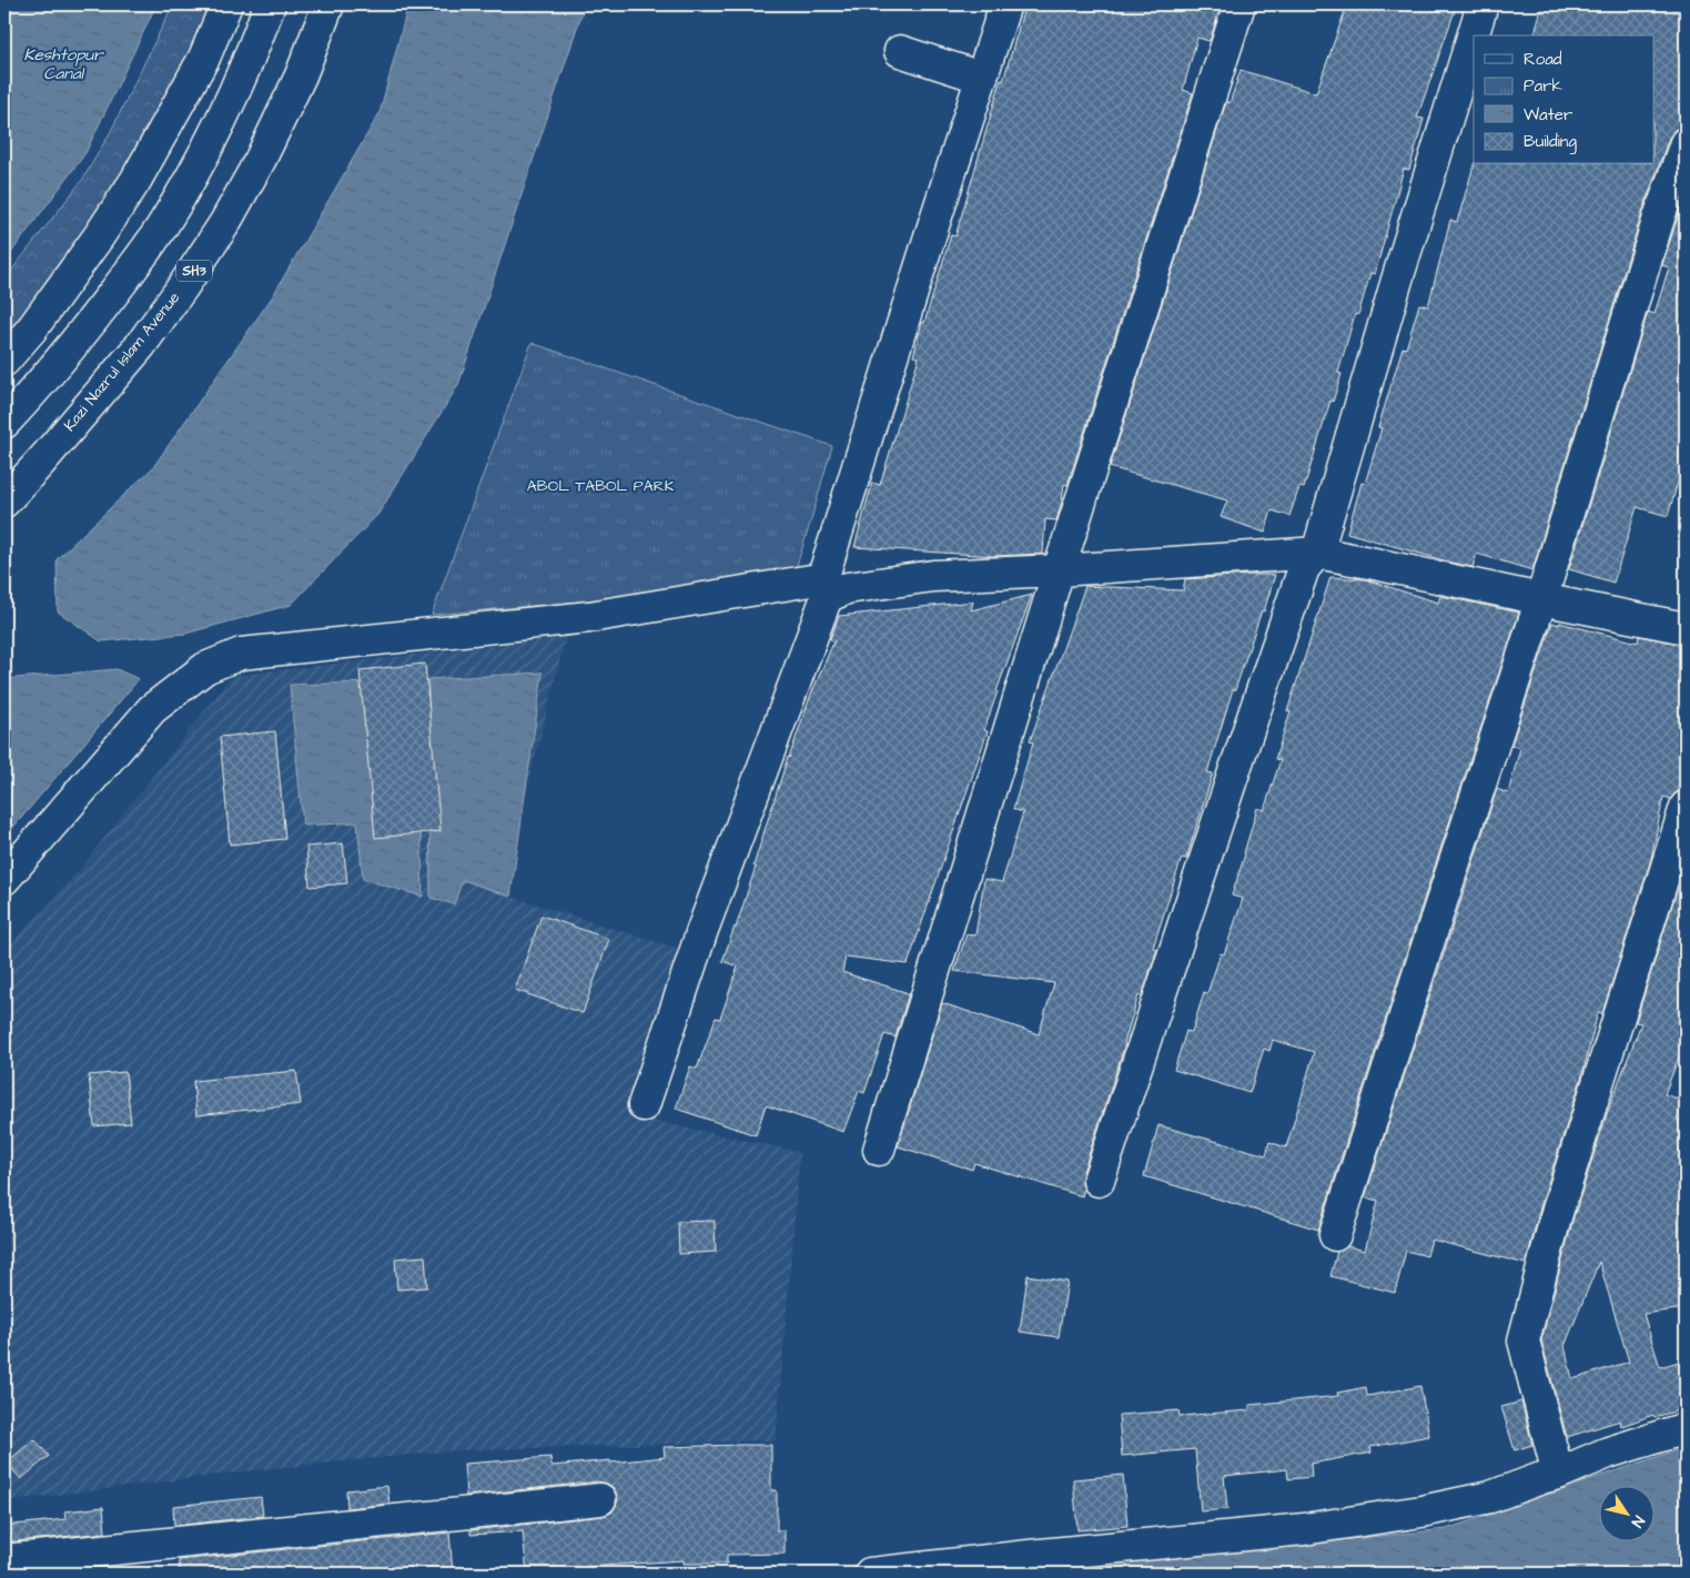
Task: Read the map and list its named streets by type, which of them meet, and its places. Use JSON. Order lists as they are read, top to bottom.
{
  "streets": {
    "street": ["SH3", "Kazi Nazrul Islam Avenue"]
  },
  "water": ["Keshtopur Canal"],
  "parks": ["ABOL TABOL PARK"],
  "legend": [
    "Road",
    "Park",
    "Water",
    "Building"
  ],
  "north": "bottom right"
}
